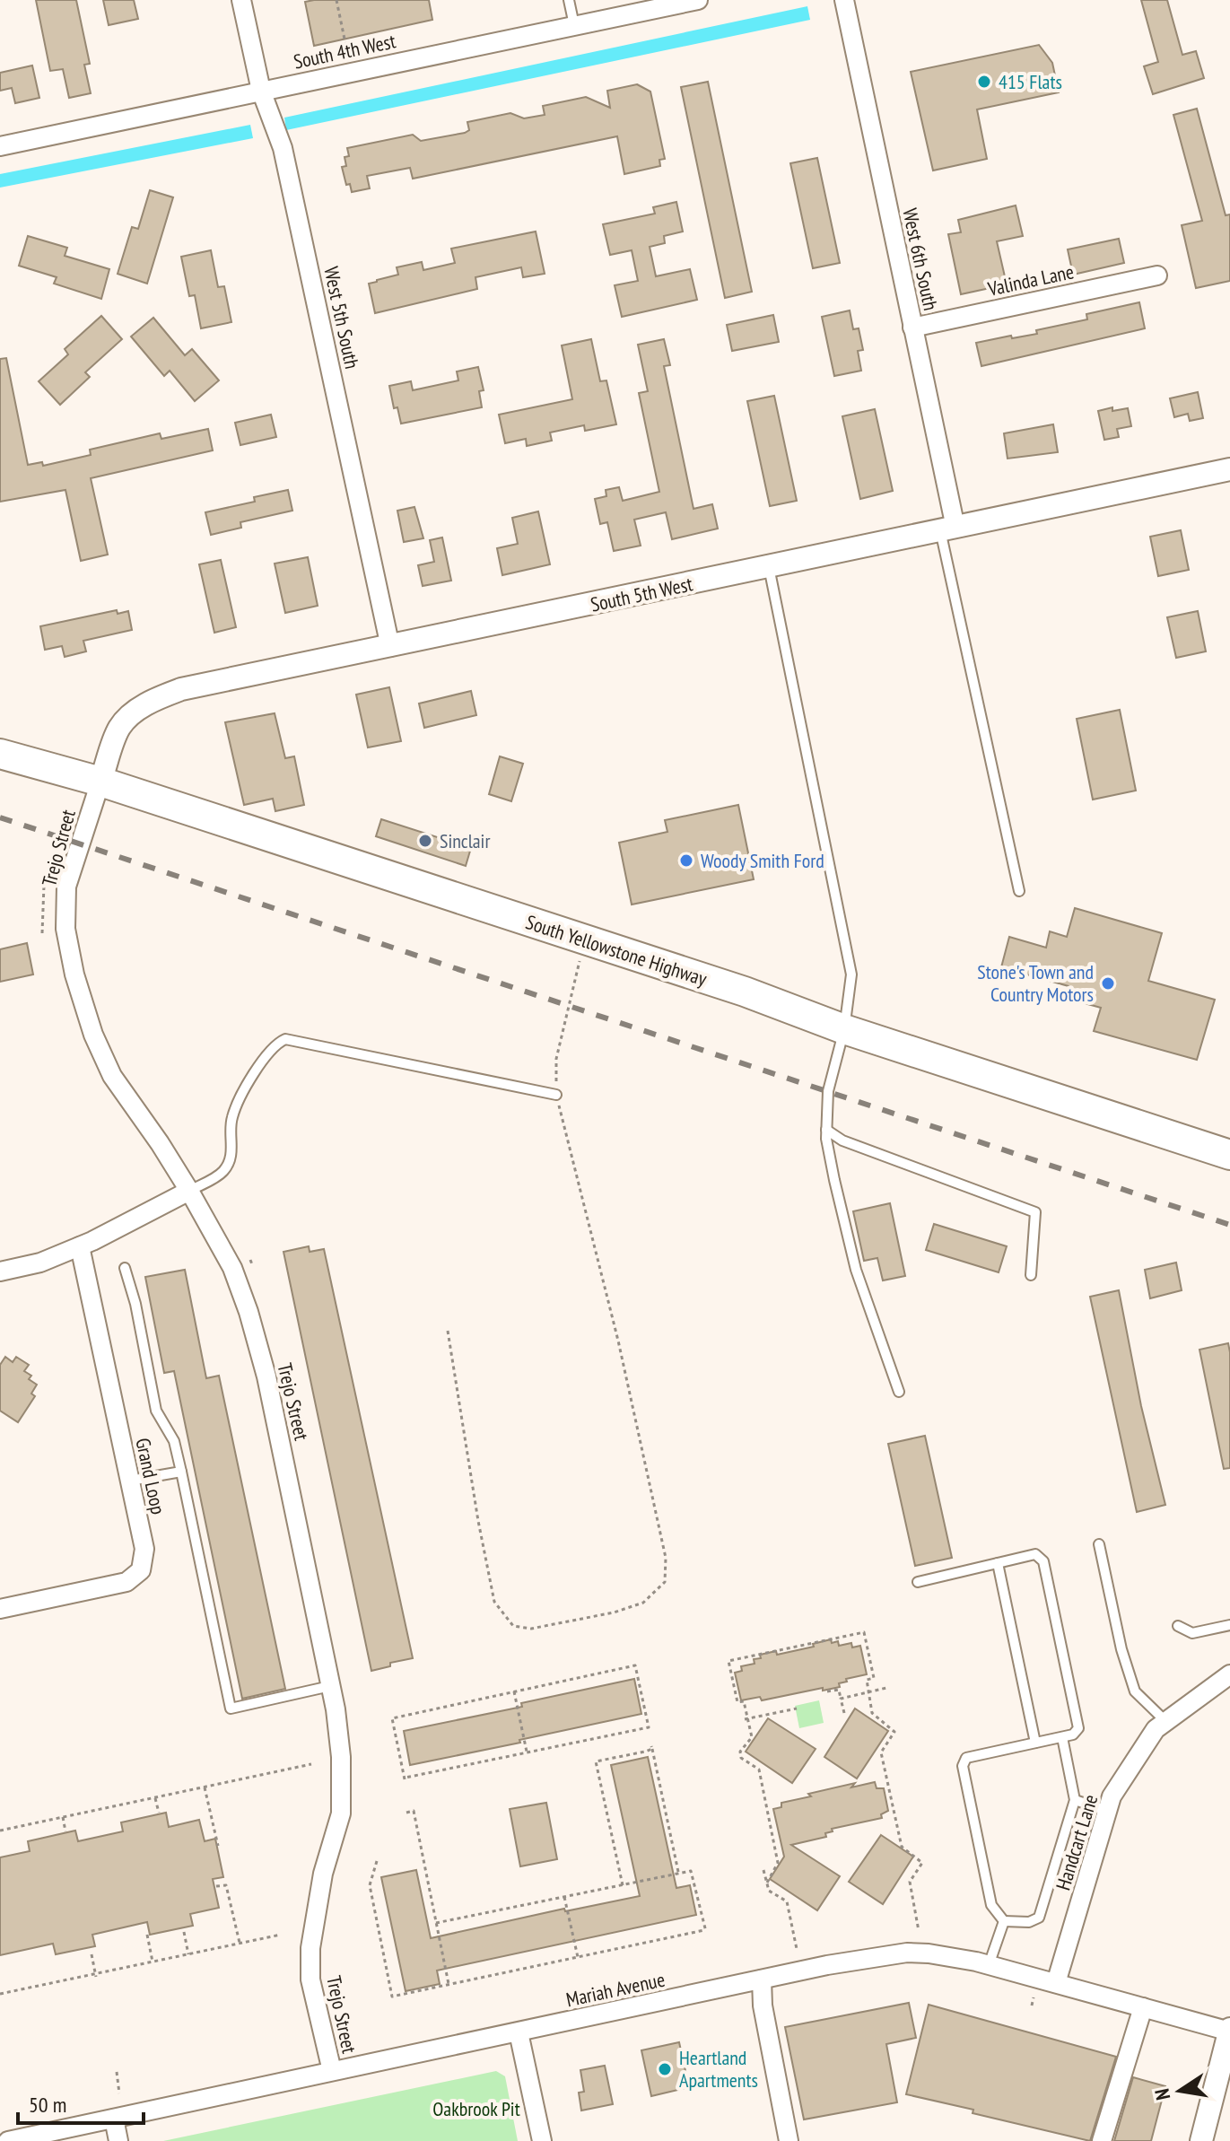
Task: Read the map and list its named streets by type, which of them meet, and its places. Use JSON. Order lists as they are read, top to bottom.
{
  "streets": {
    "main road": ["South Yellowstone Highway"],
    "street": [
      "South 4th West",
      "West 6th South",
      "Valinda Lane",
      "West 5th South",
      "South 5th West",
      "Trejo Street",
      "Grand Loop",
      "Handcart Lane",
      "Mariah Avenue"
    ]
  },
  "crossings": [
    ["South 4th West", "West 5th South"],
    ["West 6th South", "Valinda Lane"],
    ["West 6th South", "South 5th West"],
    ["West 5th South", "South 5th West"],
    ["South 5th West", "Trejo Street"],
    ["South 5th West", "South Yellowstone Highway"],
    ["Trejo Street", "South Yellowstone Highway"],
    ["Trejo Street", "Mariah Avenue"],
    ["Handcart Lane", "Mariah Avenue"]
  ],
  "parks": ["Oakbrook Pit"],
  "places": [
    "415 Flats",
    "Sinclair",
    "Woody Smith Ford",
    "Stone's Town and Country Motors",
    "Heartland Apartments"
  ],
  "scale_bar": "50 m",
  "north": "left"
}
